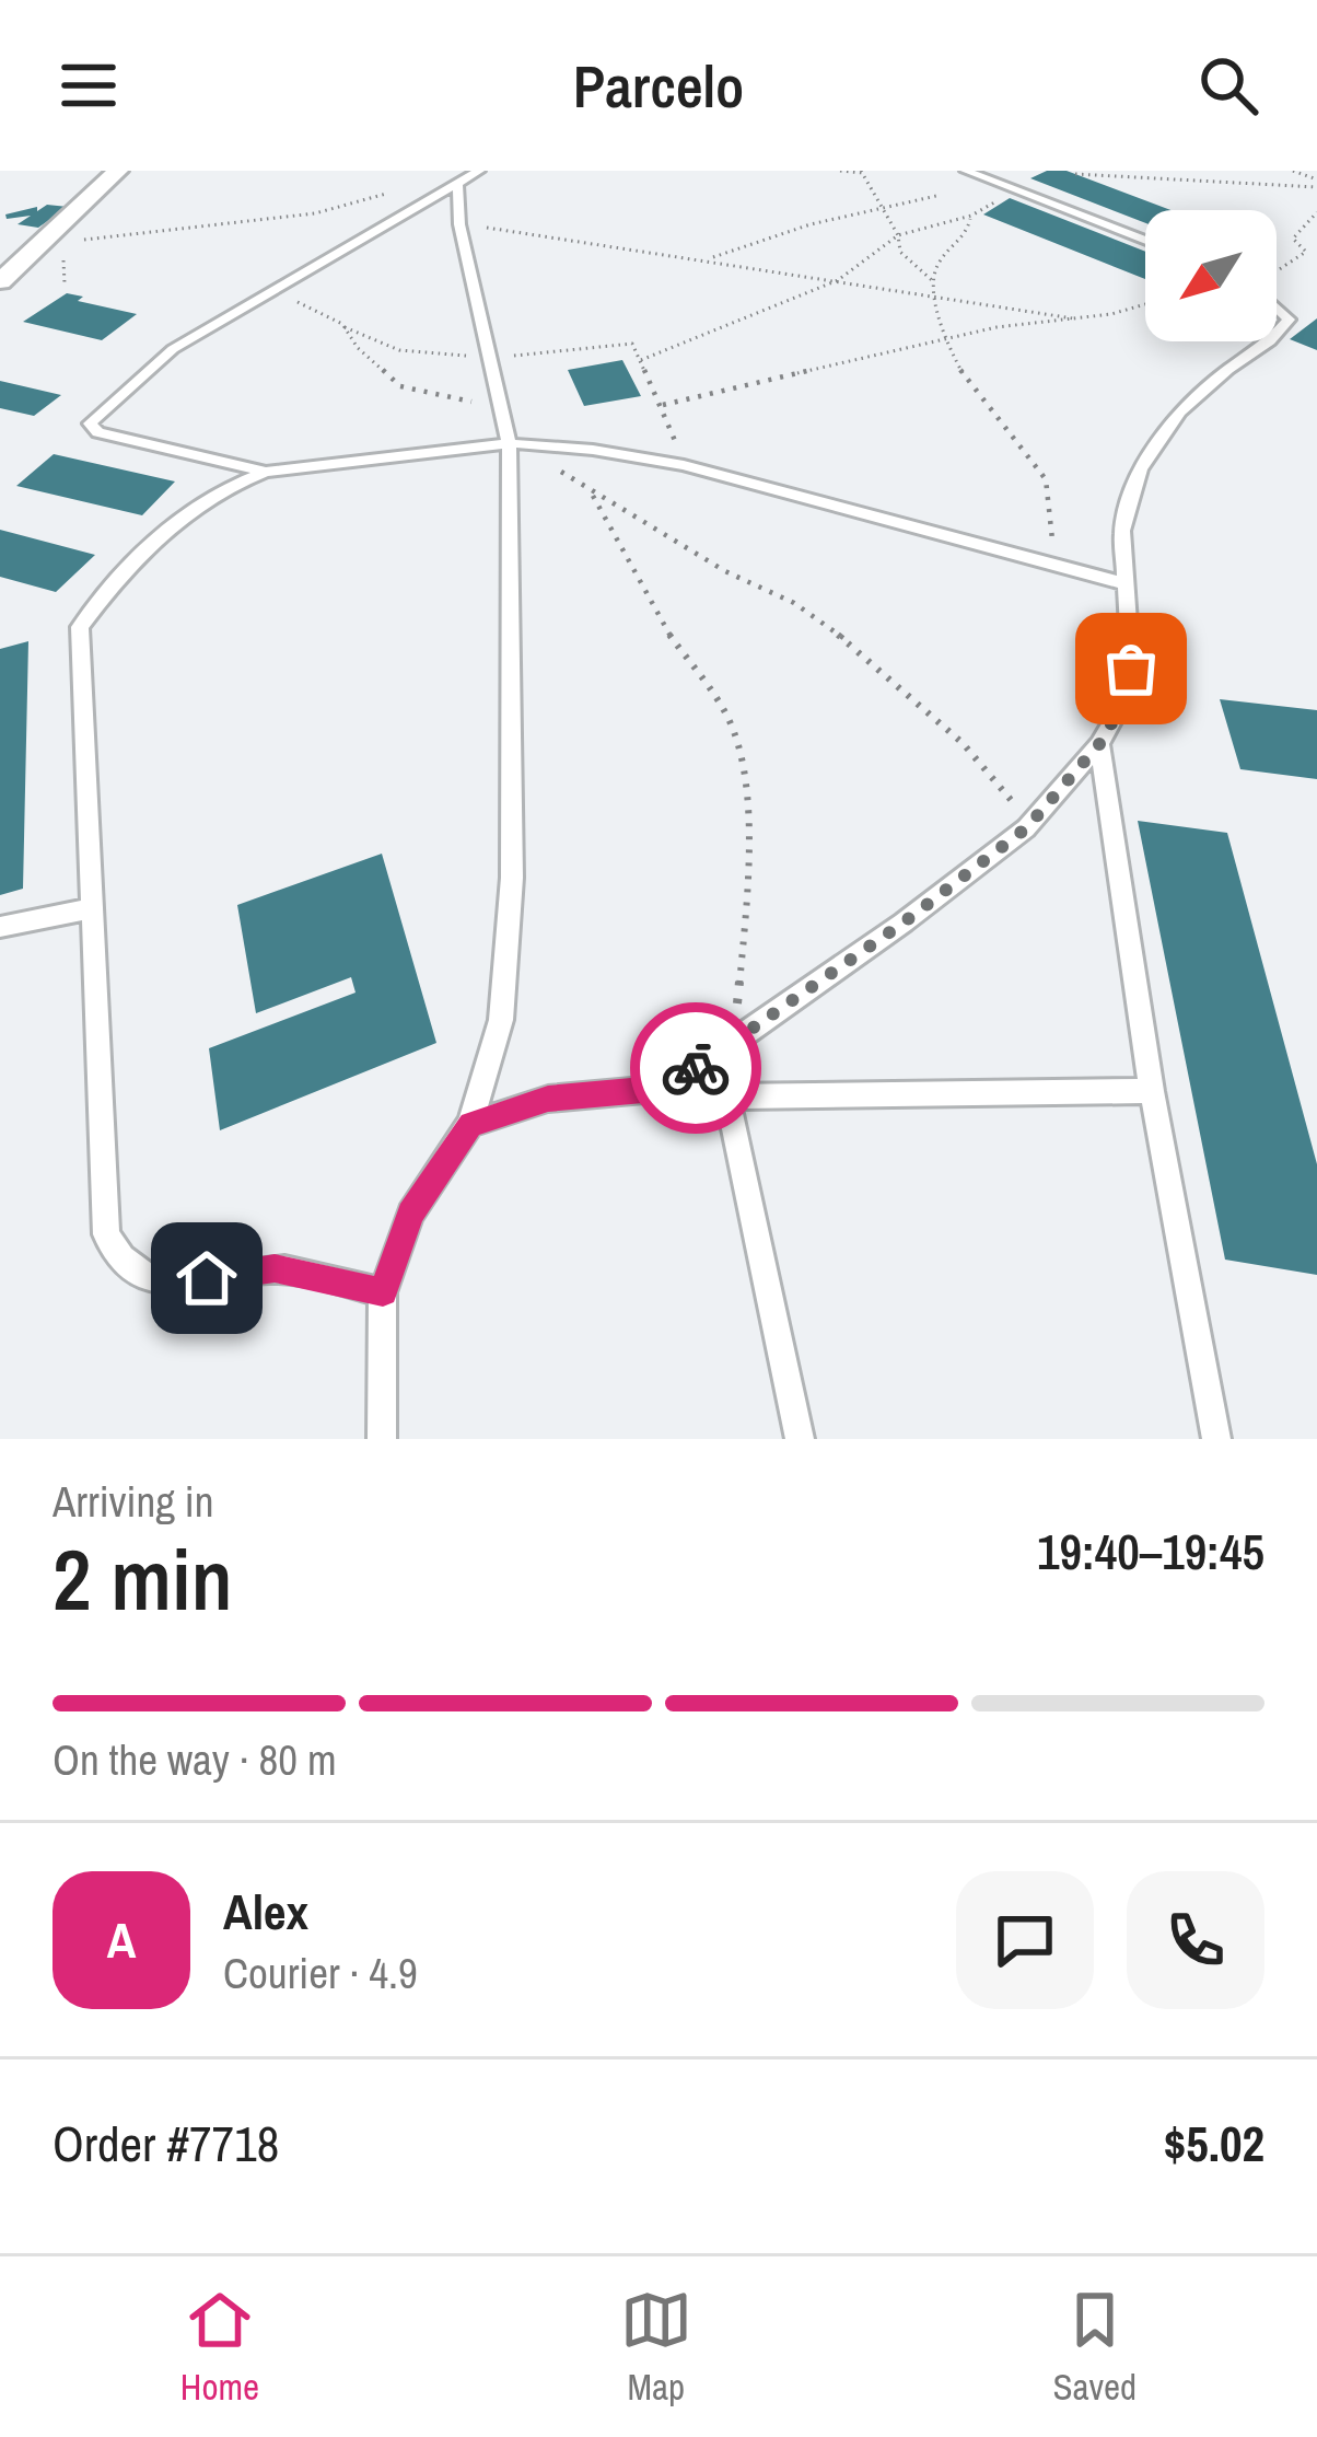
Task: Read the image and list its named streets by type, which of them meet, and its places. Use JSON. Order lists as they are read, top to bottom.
{
  "north": "bottom left",
  "page": {
    "header": "Parcelo",
    "heading": ["2 min", "Arriving in", "19:40–19:45"],
    "panel": [
      "Alex",
      "Courier · 4.9",
      "Order #7718",
      "$5.02"
    ],
    "bar": "On the way · 80 m",
    "round": "A",
    "tabs": ["Home", "Map", "Saved"]
  }
}
